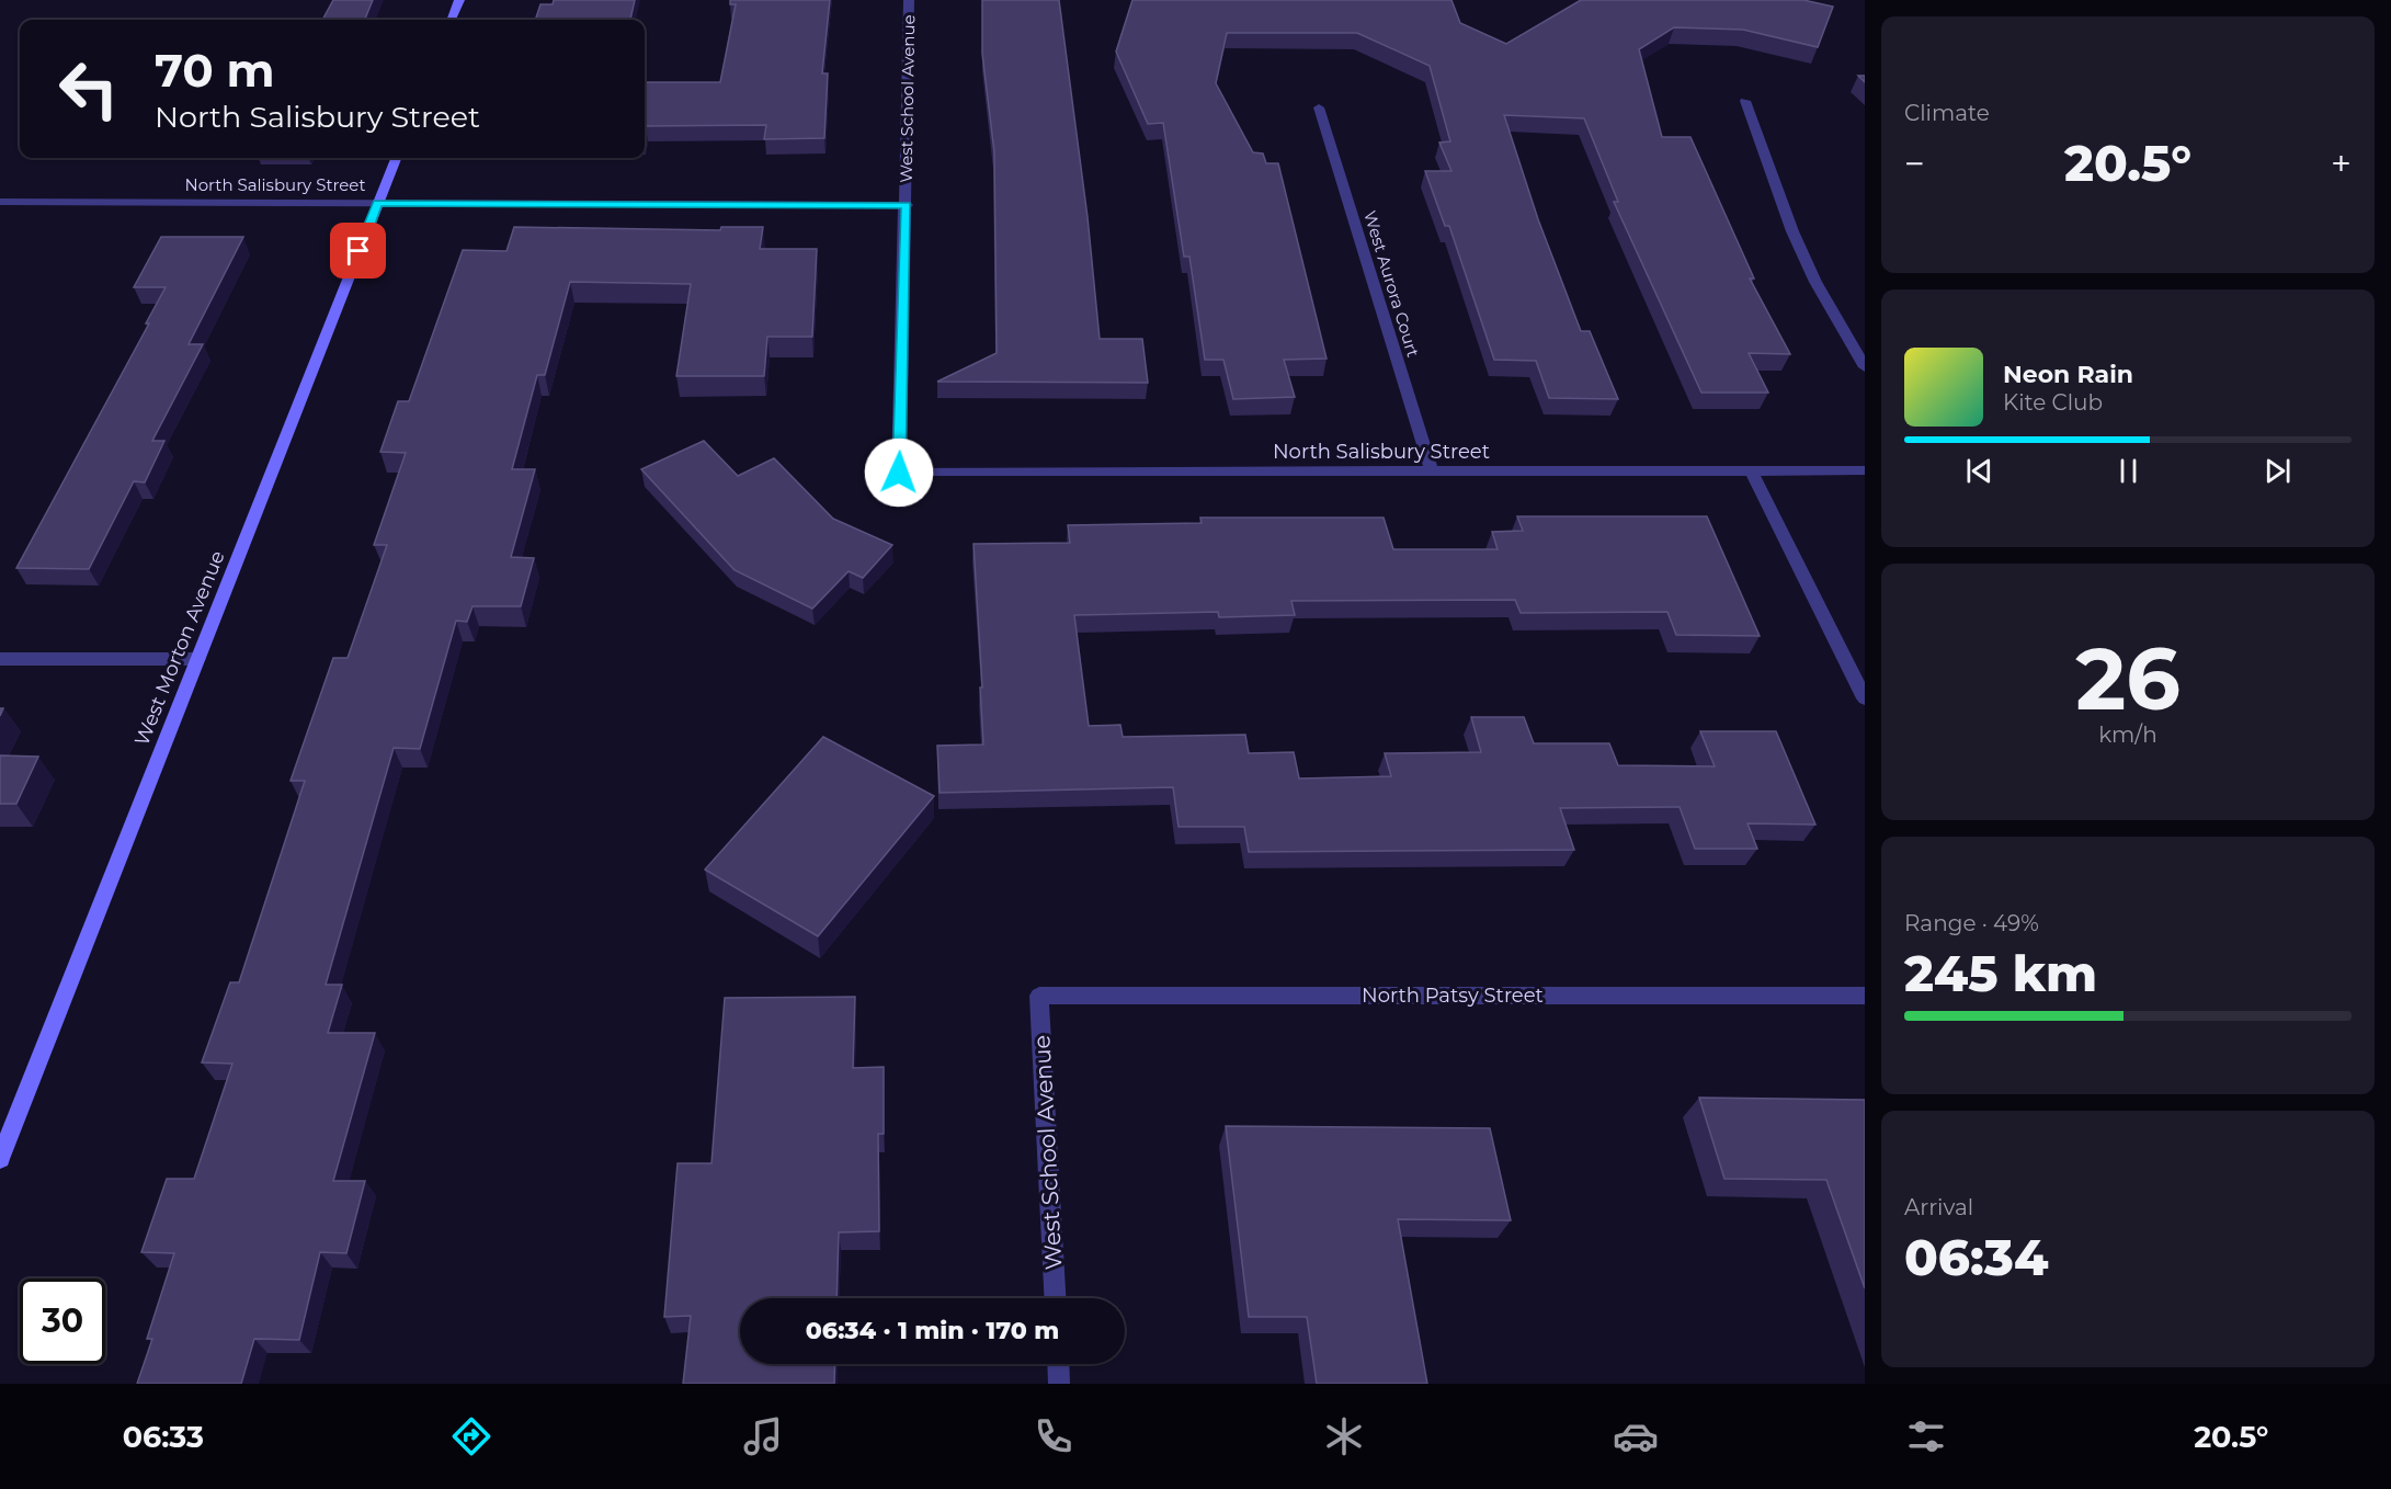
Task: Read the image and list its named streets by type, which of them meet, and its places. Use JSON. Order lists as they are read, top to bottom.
{
  "streets": {
    "main road": ["West Morton Avenue"],
    "street": [
      "West School Avenue",
      "North Salisbury Street",
      "West Aurora Court",
      "North Patsy Street"
    ]
  },
  "crossings": [
    ["West School Avenue", "North Salisbury Street"],
    ["West School Avenue", "North Patsy Street"],
    ["North Salisbury Street", "West Aurora Court"],
    ["North Salisbury Street", "West Morton Avenue"]
  ],
  "page": {
    "tile": [
      "Climate",
      ["26", "km/h"],
      ["Range · 49%", "245 km"],
      ["Arrival", "06:34"]
    ],
    "turn": ["70 m", "North Salisbury Street"],
    "heat": ["−", "20.5°", "+"],
    "song": ["Neon Rain", "Kite Club"],
    "limit": "30",
    "trip": "06:34 · 1 min · 170 m",
    "tabs": ["06:33", "20.5°"]
  }
}
